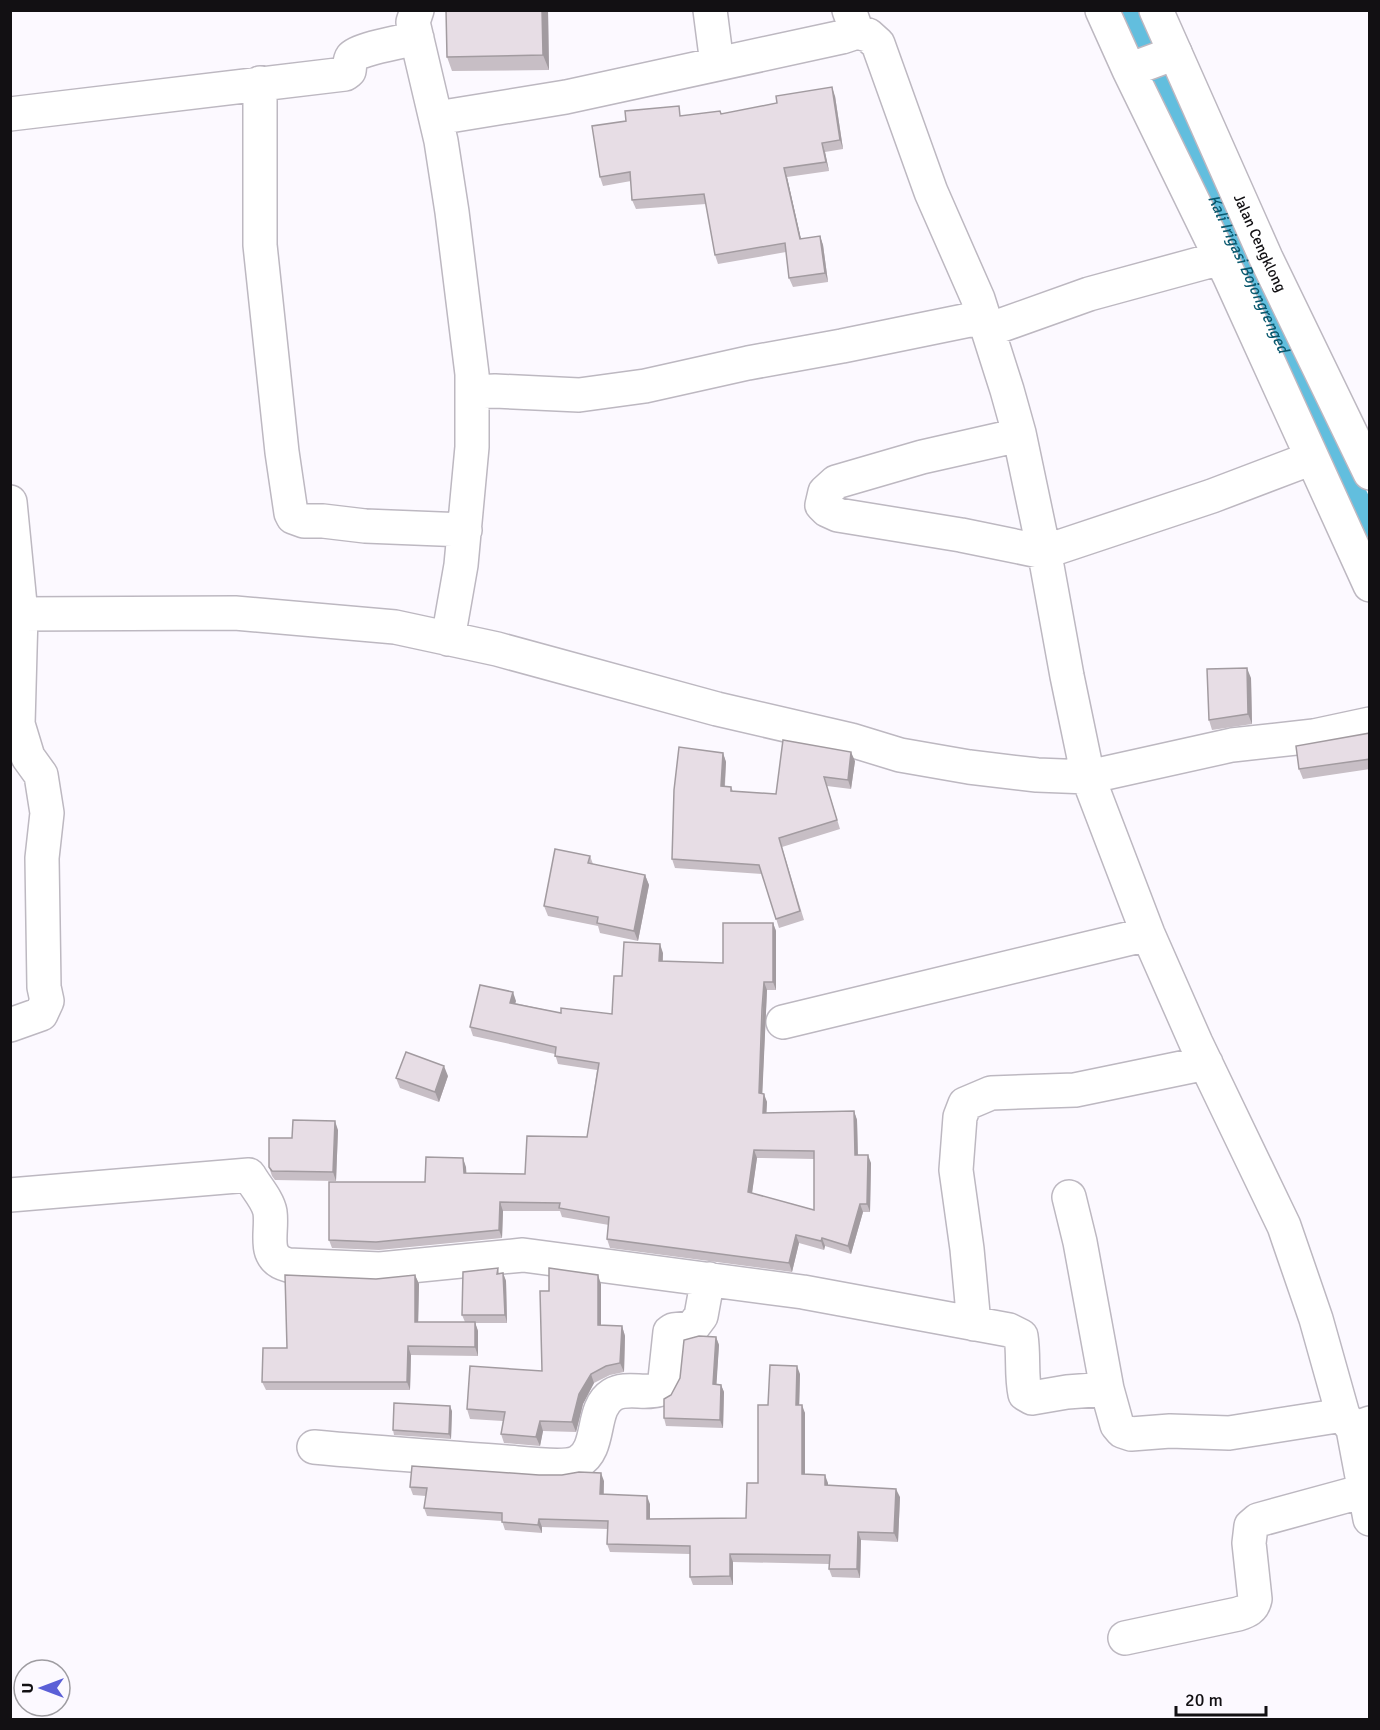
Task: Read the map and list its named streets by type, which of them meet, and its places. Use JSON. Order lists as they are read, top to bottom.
{
  "streets": {
    "street": ["Jalan Cengklong"]
  },
  "water": ["Kali Irigasi Bojongrenged"],
  "scale_bar": "20 m",
  "north": "left"
}
